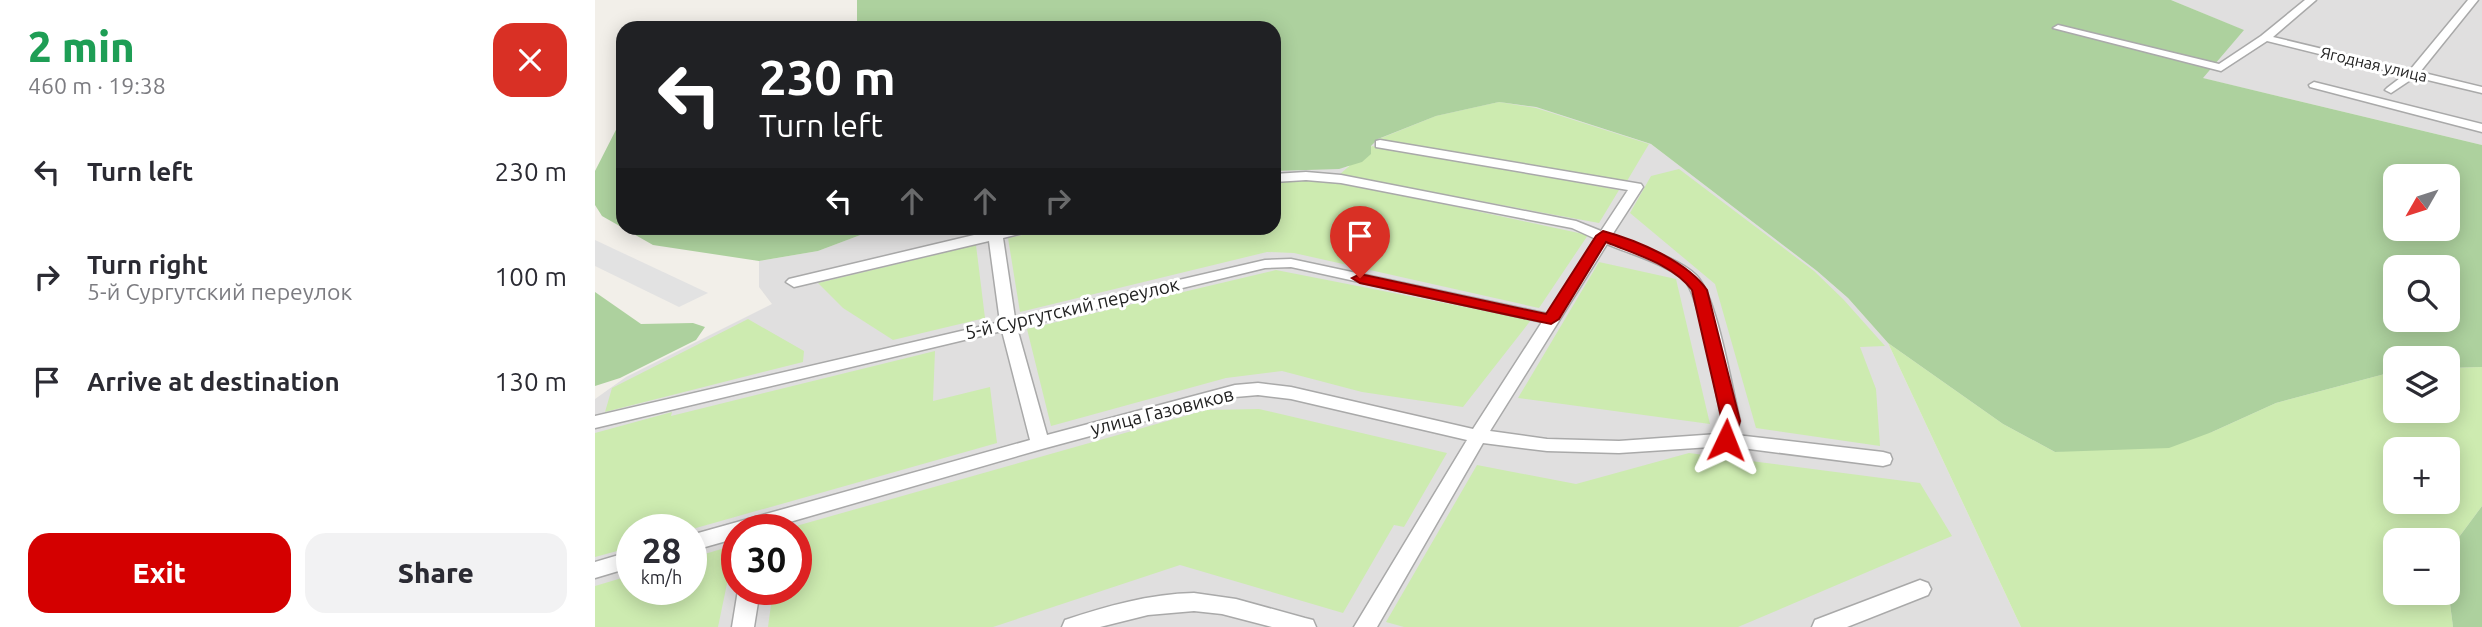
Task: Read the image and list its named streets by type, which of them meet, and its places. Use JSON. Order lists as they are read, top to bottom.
{
  "streets": {
    "street": ["Ягодная улица", "5-й Сургутский переулок", "улица Газовиков"]
  },
  "north": "bottom left",
  "page": {
    "heading": ["2 min", "460 m · 19:38"],
    "turn": ["230 m", "Turn left"],
    "list": [
      {
        "name": "Turn left",
        "value": "230 m"
      },
      {
        "name": "Turn right",
        "note": "5-й Сургутский переулок",
        "value": "100 m"
      },
      {
        "name": "Arrive at destination",
        "value": "130 m"
      }
    ],
    "map_buttons": ["+", "−"],
    "speed": "28 km/h",
    "limit": "30",
    "buttons": ["Exit", "Share"]
  }
}
